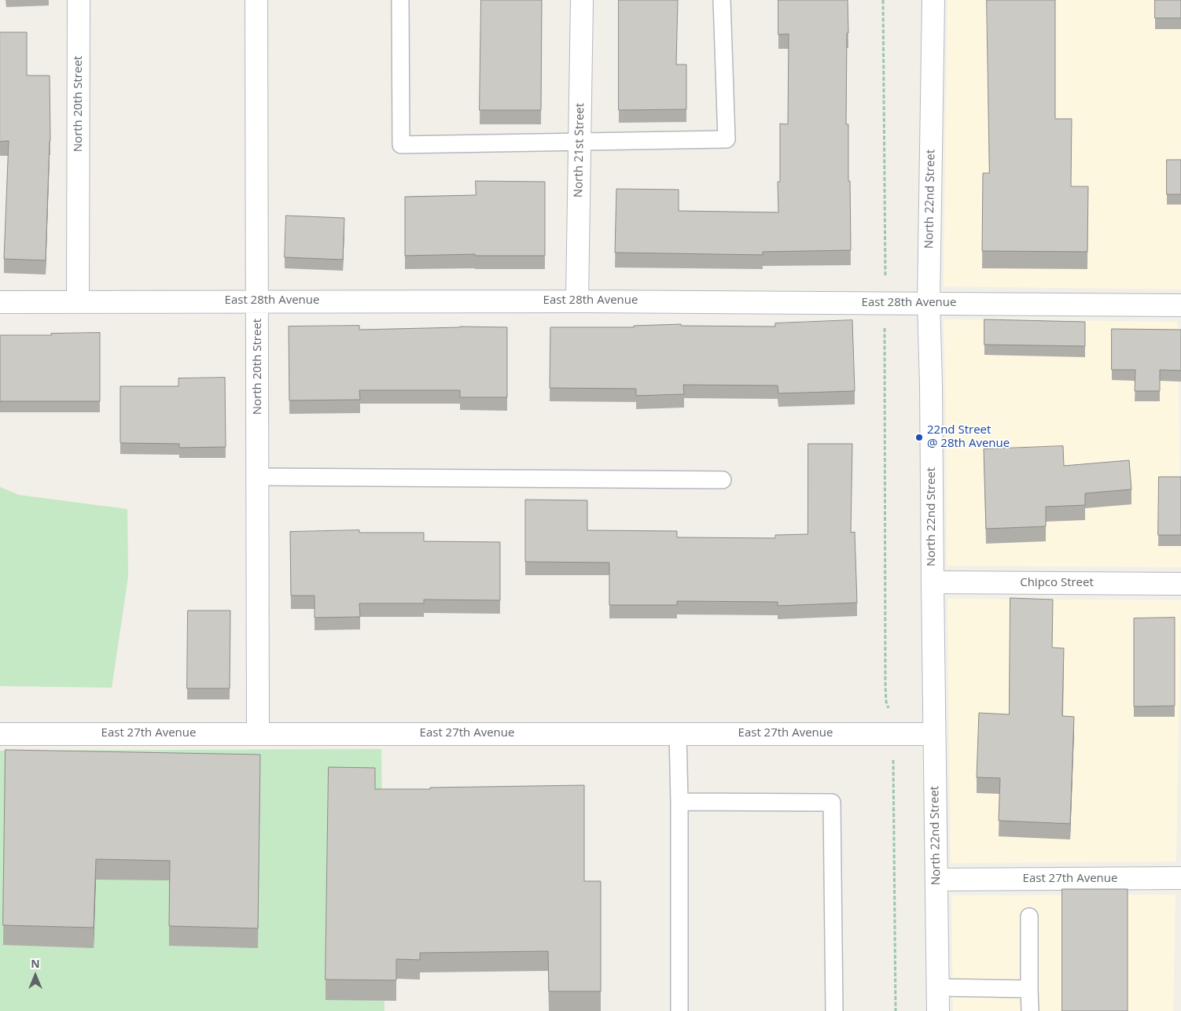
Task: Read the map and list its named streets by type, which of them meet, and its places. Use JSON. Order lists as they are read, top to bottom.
{
  "streets": {
    "street": [
      "North 20th Street",
      "North 21st Street",
      "North 22nd Street",
      "East 28th Avenue",
      "Chipco Street",
      "East 27th Avenue"
    ]
  },
  "crossings": [
    ["North 20th Street", "East 28th Avenue"],
    ["North 20th Street", "East 27th Avenue"],
    ["North 21st Street", "East 28th Avenue"],
    ["North 22nd Street", "East 28th Avenue"],
    ["North 22nd Street", "Chipco Street"],
    ["North 22nd Street", "East 27th Avenue"]
  ],
  "places": ["22nd Street @ 28th Avenue"],
  "north": "top"
}
